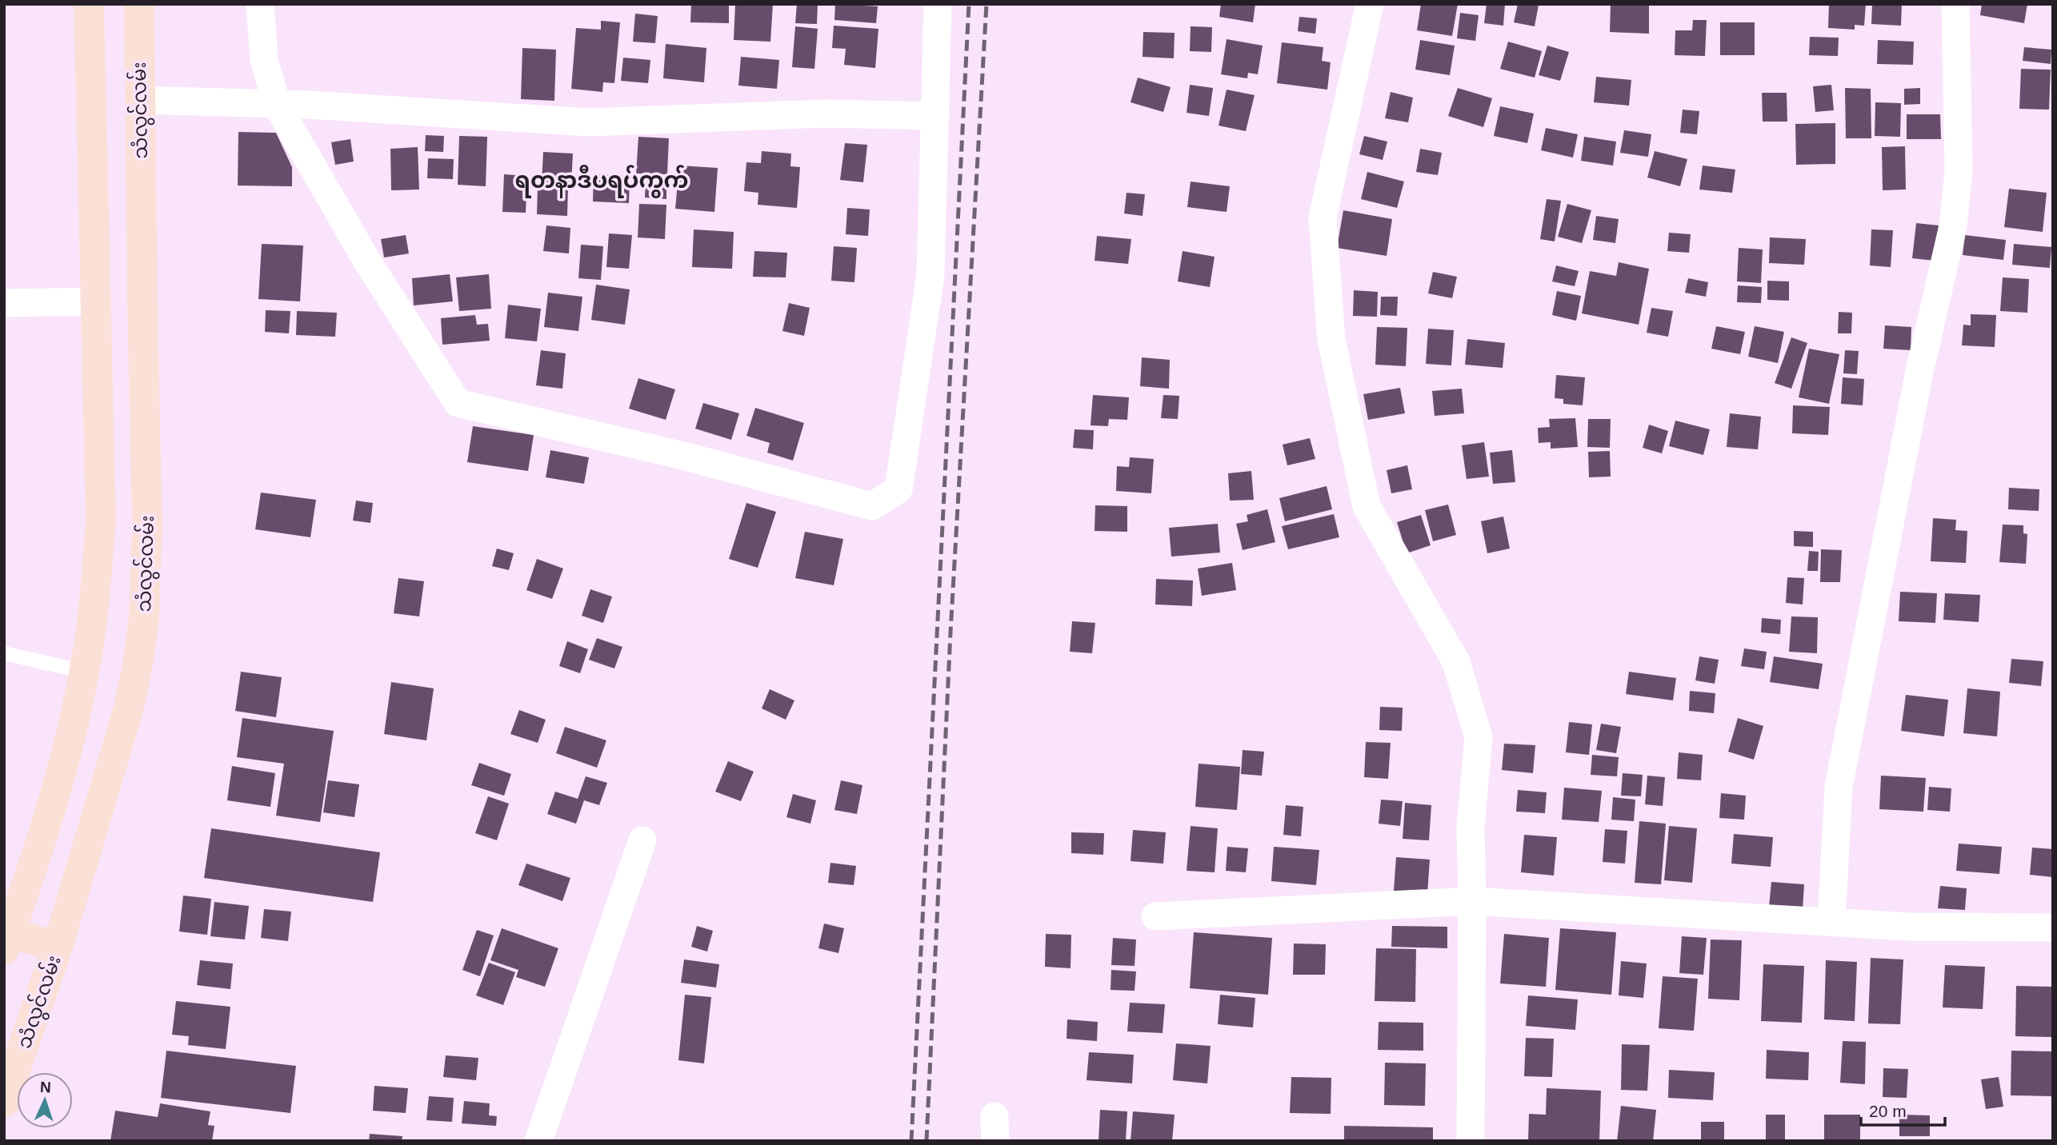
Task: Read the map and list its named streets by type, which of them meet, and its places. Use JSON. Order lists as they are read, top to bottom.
{
  "streets": {
    "main road": ["သံလွင်လမ်း"]
  },
  "districts": ["ရတနာဒီပရပ်ကွက်"],
  "scale_bar": "20 m",
  "north": "top"
}
